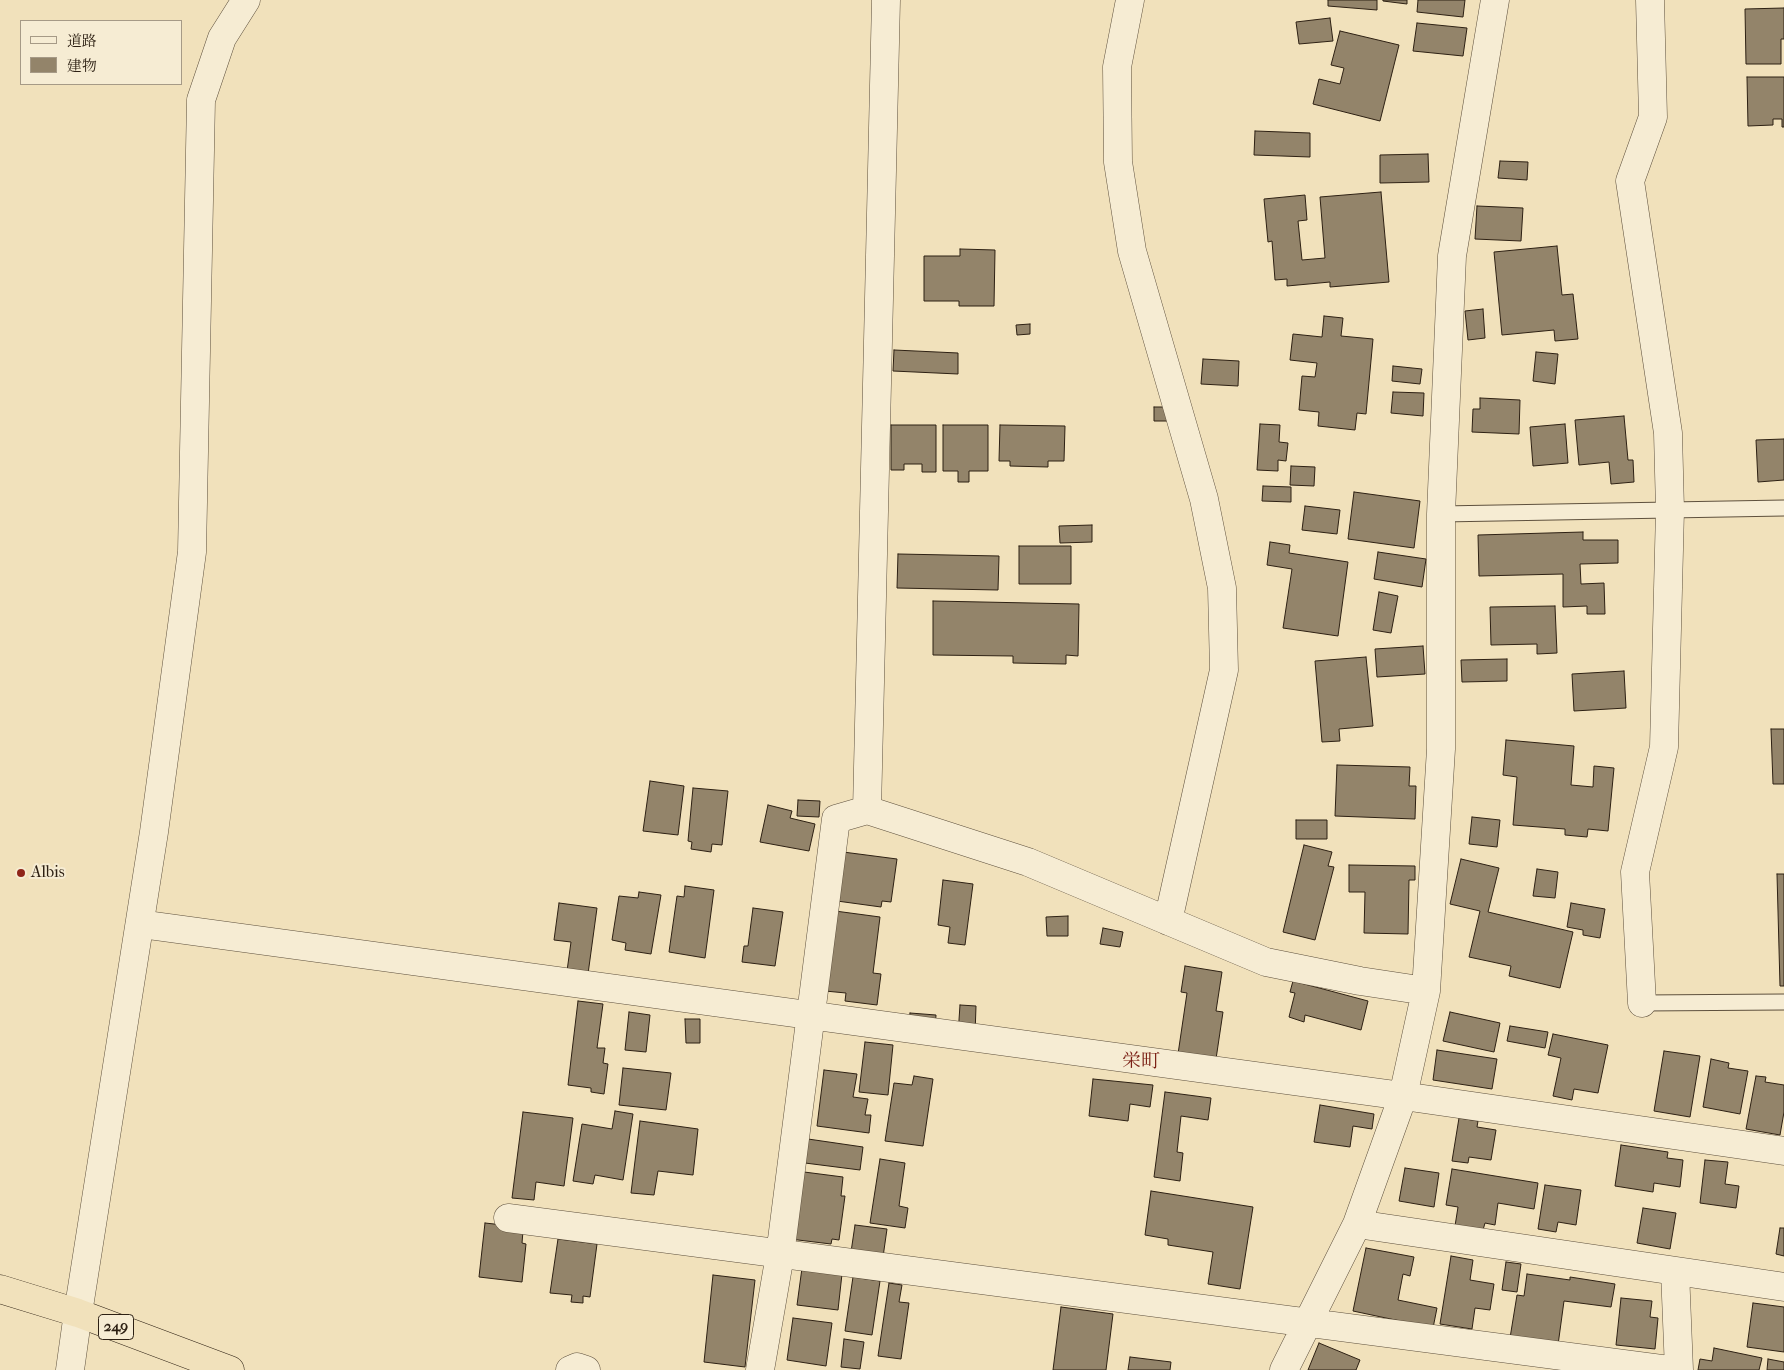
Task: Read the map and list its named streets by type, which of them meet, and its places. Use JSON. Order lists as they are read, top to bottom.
{
  "streets": {
    "highway": ["249"]
  },
  "districts": ["栄町"],
  "places": ["Albis"],
  "legend": ["道路", "建物"]
}
